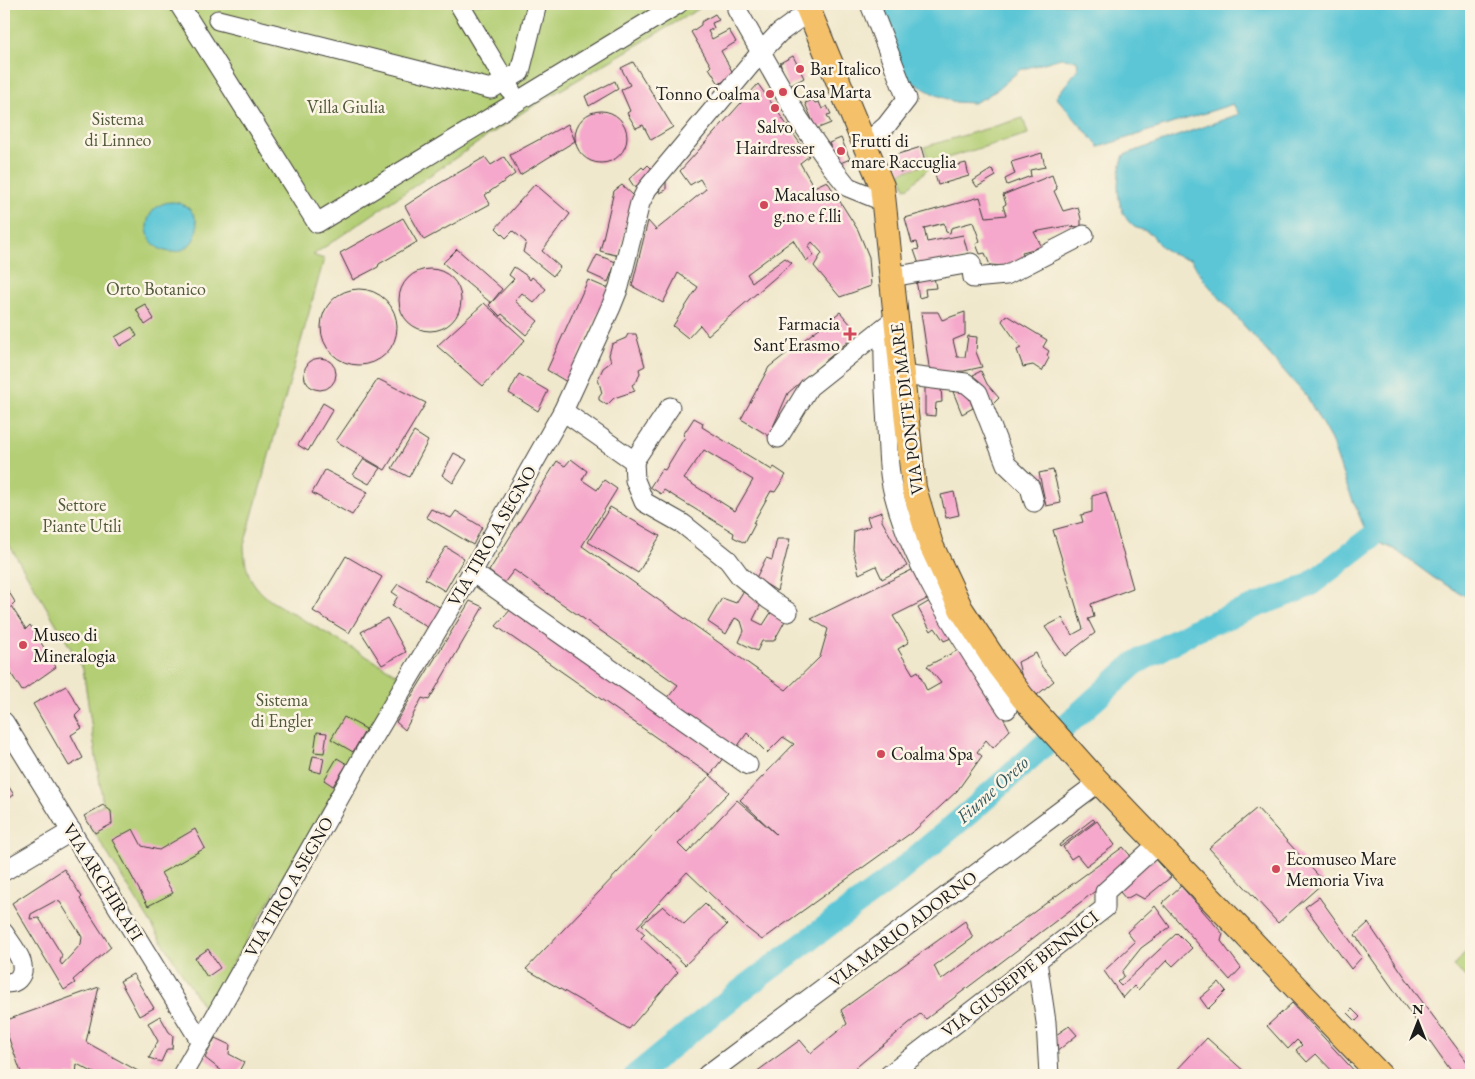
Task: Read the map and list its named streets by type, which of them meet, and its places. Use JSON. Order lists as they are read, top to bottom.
{
  "streets": {
    "main road": ["VIA PONTE DI MARE"],
    "street": [
      "VIA TIRO A SEGNO",
      "VIA ARCHIRAFI",
      "VIA MARIO ADORNO",
      "VIA GIUSEPPE BENNICI"
    ]
  },
  "crossings": [
    ["VIA PONTE DI MARE", "VIA TIRO A SEGNO"],
    ["VIA PONTE DI MARE", "VIA MARIO ADORNO"],
    ["VIA PONTE DI MARE", "VIA GIUSEPPE BENNICI"],
    ["VIA TIRO A SEGNO", "VIA ARCHIRAFI"]
  ],
  "water": ["Fiume Oreto"],
  "parks": [
    "Villa Giulia",
    "Sistema di Linneo",
    "Orto Botanico",
    "Settore Piante Utili",
    "Sistema di Engler"
  ],
  "places": {
    "other": [
      "Bar Italico",
      "Casa Marta",
      "Tonno Coalma",
      "Salvo Hairdresser",
      "Frutti di mare Raccuglia",
      "Macaluso g.no e f.lli",
      "Museo di Mineralogia",
      "Coalma Spa",
      "Ecomuseo Mare Memoria Viva"
    ],
    "health": ["Farmacia Sant'Erasmo"]
  },
  "north": "top"
}
